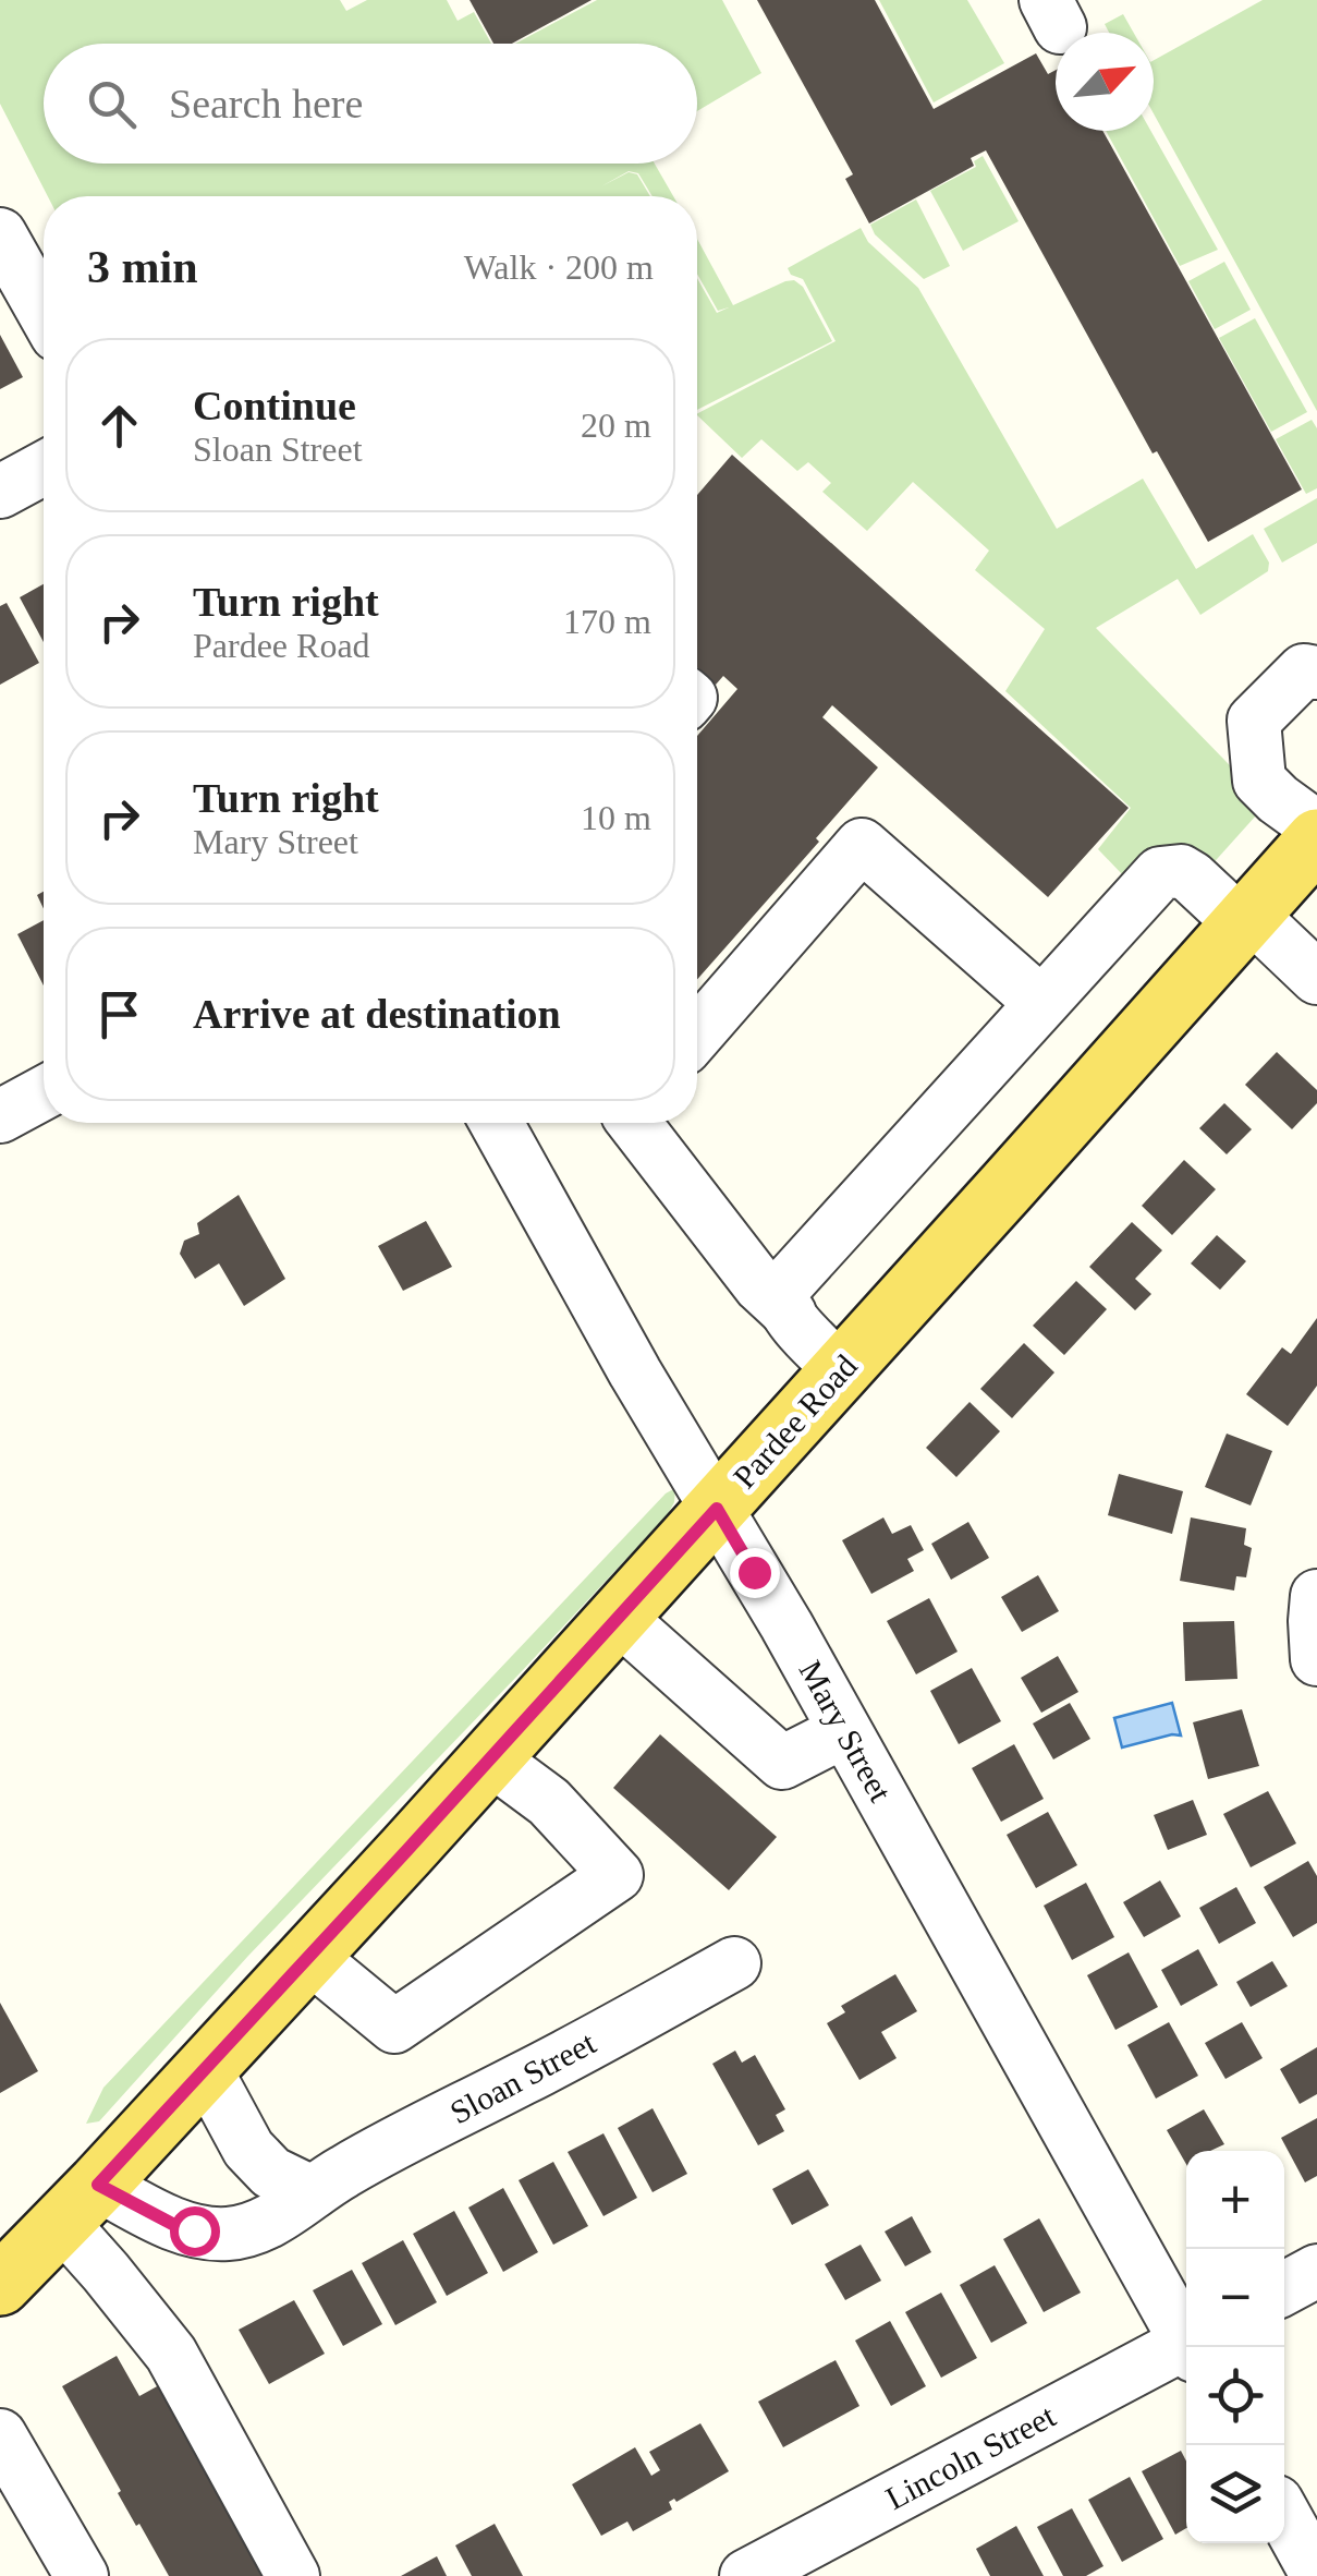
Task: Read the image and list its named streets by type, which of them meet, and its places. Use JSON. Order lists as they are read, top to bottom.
{
  "streets": {
    "main road": ["Pardee Road"],
    "street": ["Mary Street", "Sloan Street", "Lincoln Street"]
  },
  "crossings": [
    ["Pardee Road", "Mary Street"],
    ["Pardee Road", "Sloan Street"]
  ],
  "north": "top right",
  "page": {
    "search": "Search here",
    "heading": ["3 min", "Walk · 200 m"],
    "list": [
      ["Continue", "Sloan Street", "20 m"],
      ["Turn right", "Pardee Road", "170 m"],
      ["Turn right", "Mary Street", "10 m"],
      "Arrive at destination"
    ],
    "map_buttons": ["+", "−"]
  }
}
